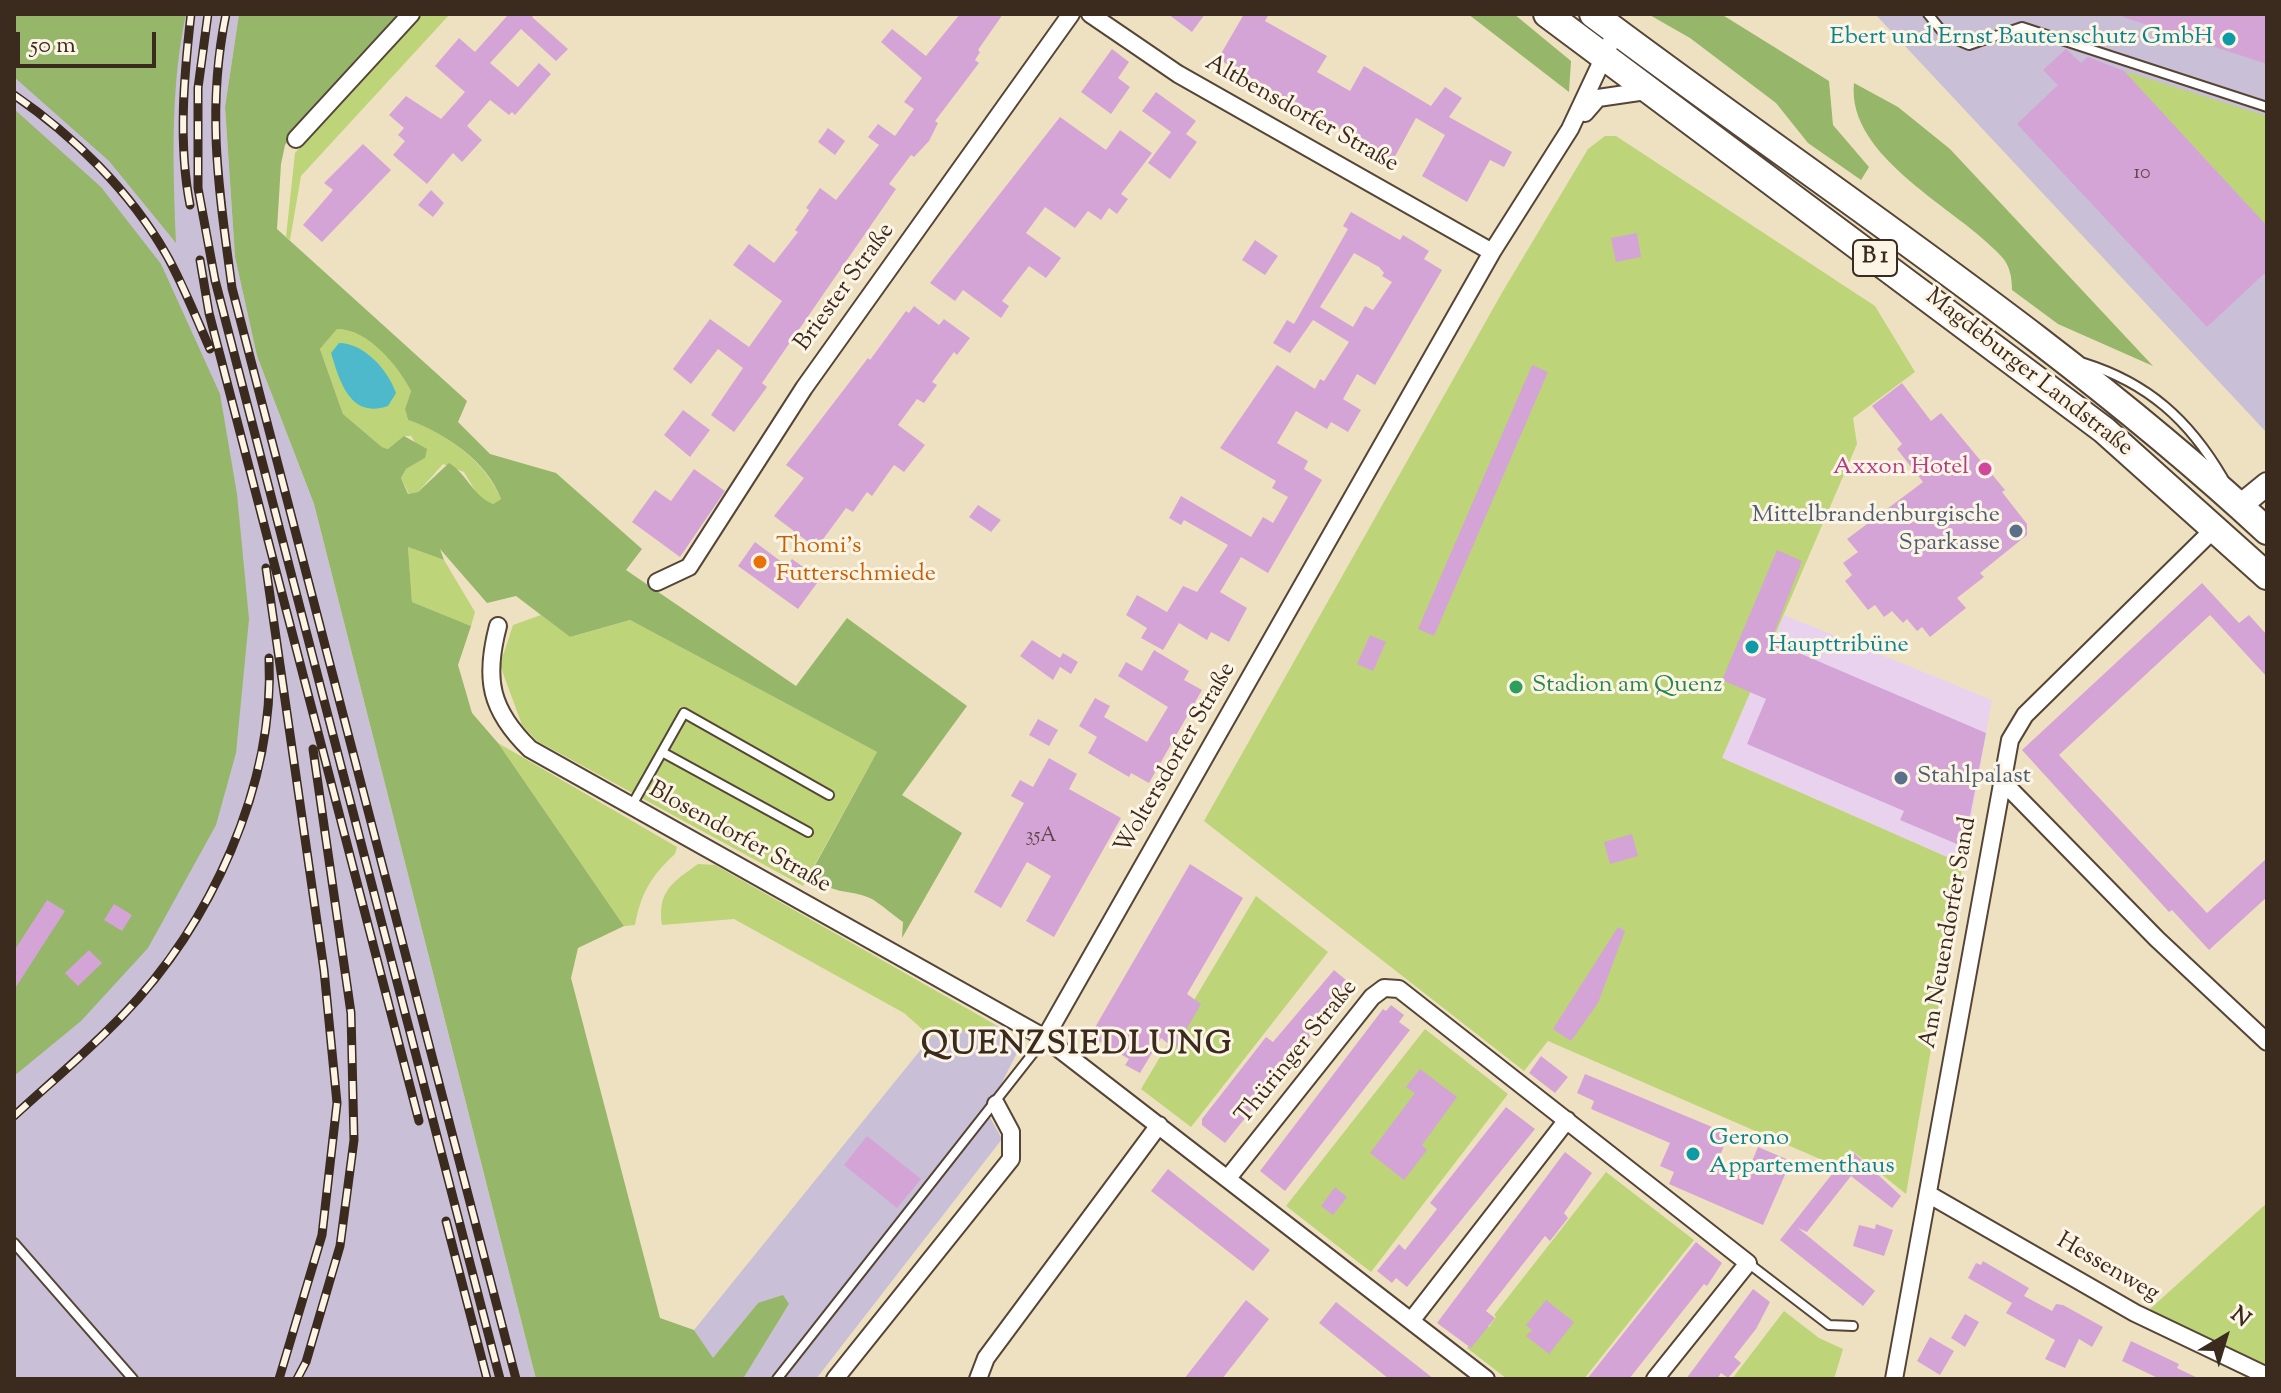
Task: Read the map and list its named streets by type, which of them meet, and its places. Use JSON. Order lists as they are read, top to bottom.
{
  "streets": {
    "main road": ["B 1", "Magdeburger Landstraße"],
    "street": [
      "Altbensdorfer Straße",
      "Briester Straße",
      "Woltersdorfer Straße",
      "Blosendorfer Straße",
      "Am Neuendorfer Sand",
      "Thüringer Straße",
      "Hessenweg"
    ]
  },
  "crossings": [
    ["Altbensdorfer Straße", "Woltersdorfer Straße"],
    ["Magdeburger Landstraße", "Woltersdorfer Straße"],
    ["Magdeburger Landstraße", "Am Neuendorfer Sand"],
    ["Woltersdorfer Straße", "Blosendorfer Straße"],
    ["Am Neuendorfer Sand", "Hessenweg"]
  ],
  "districts": ["QUENZSIEDLUNG"],
  "places": [
    "Ebert und Ernst Bautenschutz GmbH",
    "Axxon Hotel",
    "Mittelbrandenburgische Sparkasse",
    "Thomi's Futterschmiede",
    "Haupttribüne",
    "Stadion am Quenz",
    "Stahlpalast",
    "Gerono Appartementhaus"
  ],
  "house_numbers": ["10", "35A"],
  "scale_bar": "50 m",
  "north": "top right"
}
